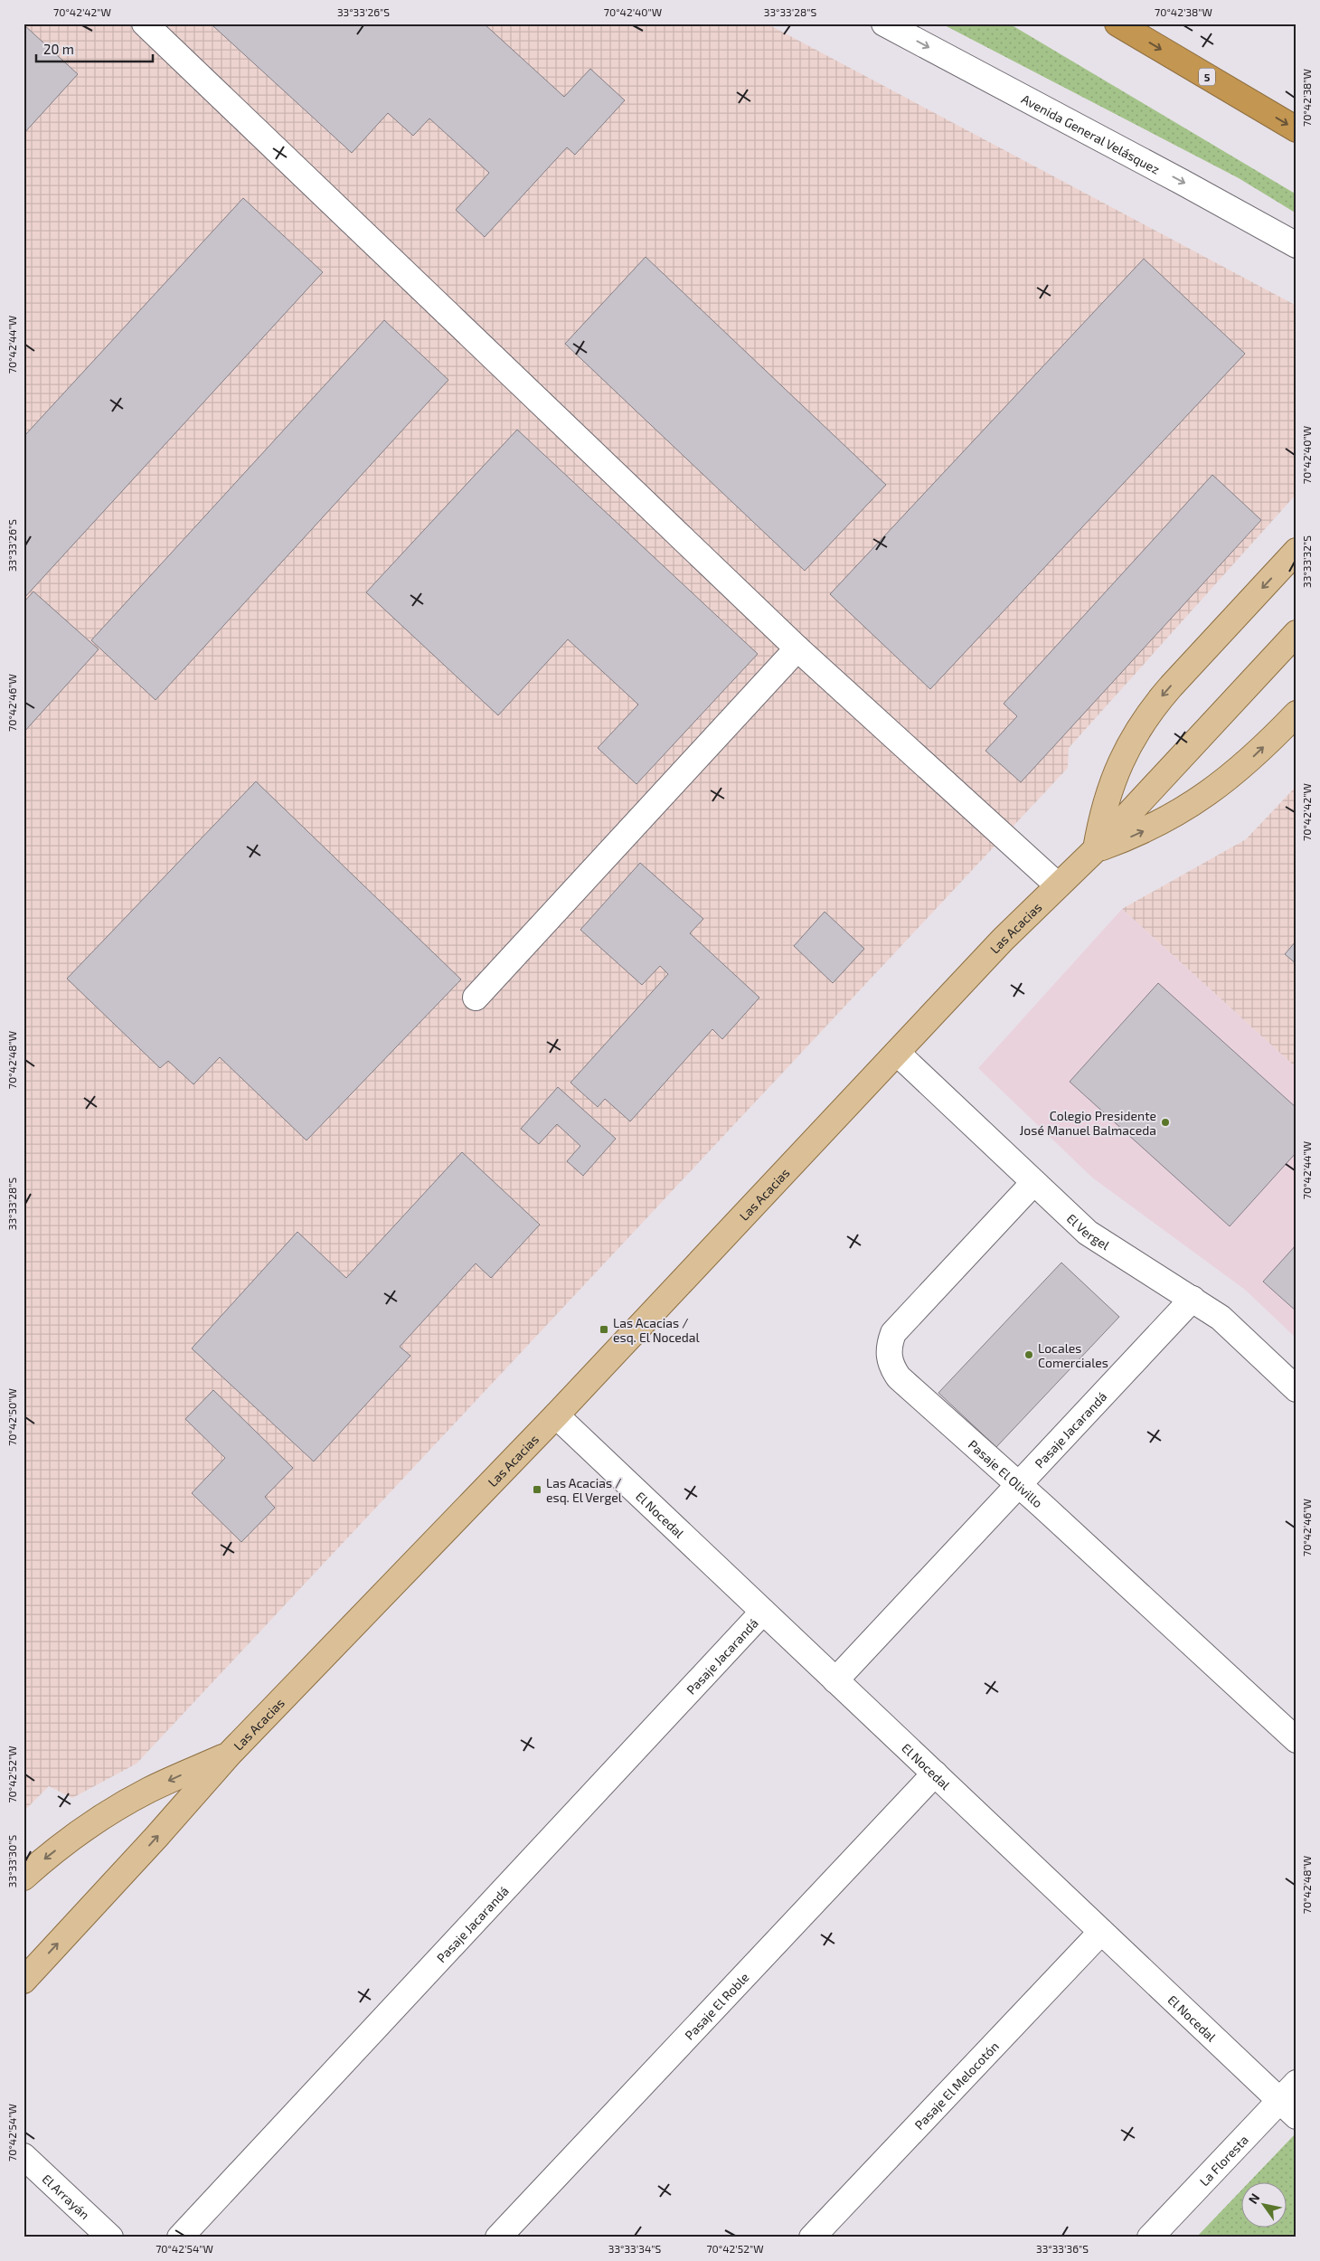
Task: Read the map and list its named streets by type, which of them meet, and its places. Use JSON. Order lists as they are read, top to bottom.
{
  "streets": {
    "highway": ["5"],
    "main road": ["Las Acacias"],
    "street": [
      "Avenida General Velásquez",
      "El Vergel",
      "Pasaje Jacarandá",
      "Pasaje El Olivillo",
      "El Nocedal",
      "Pasaje El Roble",
      "Pasaje El Melocotón",
      "La Floresta",
      "El Arrayán"
    ]
  },
  "crossings": [
    ["Las Acacias", "El Vergel"],
    ["Las Acacias", "El Nocedal"],
    ["El Vergel", "Pasaje Jacarandá"],
    ["El Vergel", "Pasaje El Olivillo"],
    ["Pasaje Jacarandá", "Pasaje El Olivillo"],
    ["Pasaje Jacarandá", "El Nocedal"],
    ["El Nocedal", "Pasaje El Roble"],
    ["El Nocedal", "Pasaje El Melocotón"],
    ["El Nocedal", "La Floresta"]
  ],
  "one_way": ["Avenida General Velásquez"],
  "places": {
    "other": ["Colegio Presidente José Manuel Balmaceda", "Locales Comerciales"],
    "transit": ["Las Acacias / esq. El Nocedal", "Las Acacias / esq. El Vergel"]
  },
  "scale_bar": "20 m",
  "north": "top left",
  "coordinates": [
    "70°42'42\"W",
    "33°33'26\"S",
    "70°42'40\"W",
    "33°33'28\"S",
    "70°42'38\"W",
    "70°42'44\"W",
    "33°33'32\"S",
    "70°42'46\"W",
    "70°42'48\"W",
    "70°42'50\"W",
    "70°42'52\"W",
    "33°33'30\"S",
    "70°42'54\"W",
    "33°33'34\"S",
    "33°33'36\"S"
  ]
}
